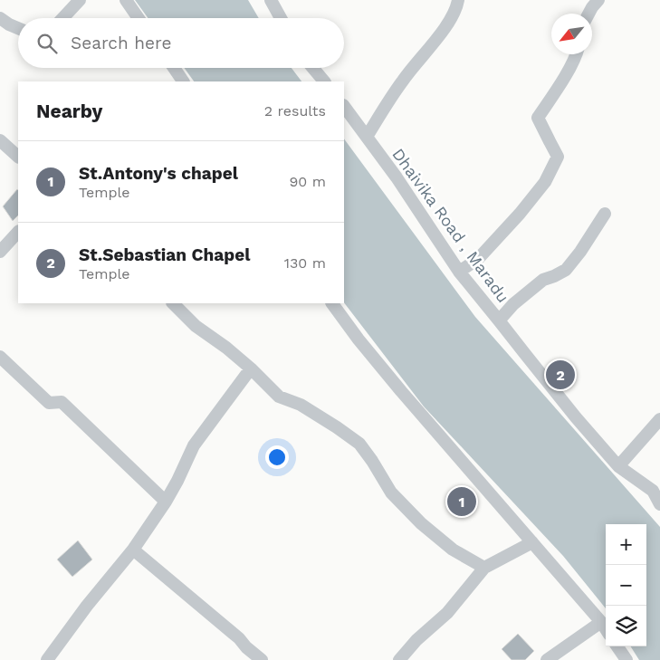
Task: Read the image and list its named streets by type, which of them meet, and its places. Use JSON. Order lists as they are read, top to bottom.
{
  "streets": {
    "street": ["Dhaivika Road , Maradu"]
  },
  "north": "bottom left",
  "page": {
    "search": "Search here",
    "heading": ["Nearby", "2 results"],
    "list": [
      {
        "mark": "1",
        "name": "St.Antony's chapel",
        "note": "Temple",
        "value": "90 m"
      },
      {
        "mark": "2",
        "name": "St.Sebastian Chapel",
        "note": "Temple",
        "value": "130 m"
      }
    ],
    "pins": ["2", "1"],
    "map_buttons": ["+", "−"]
  }
}
